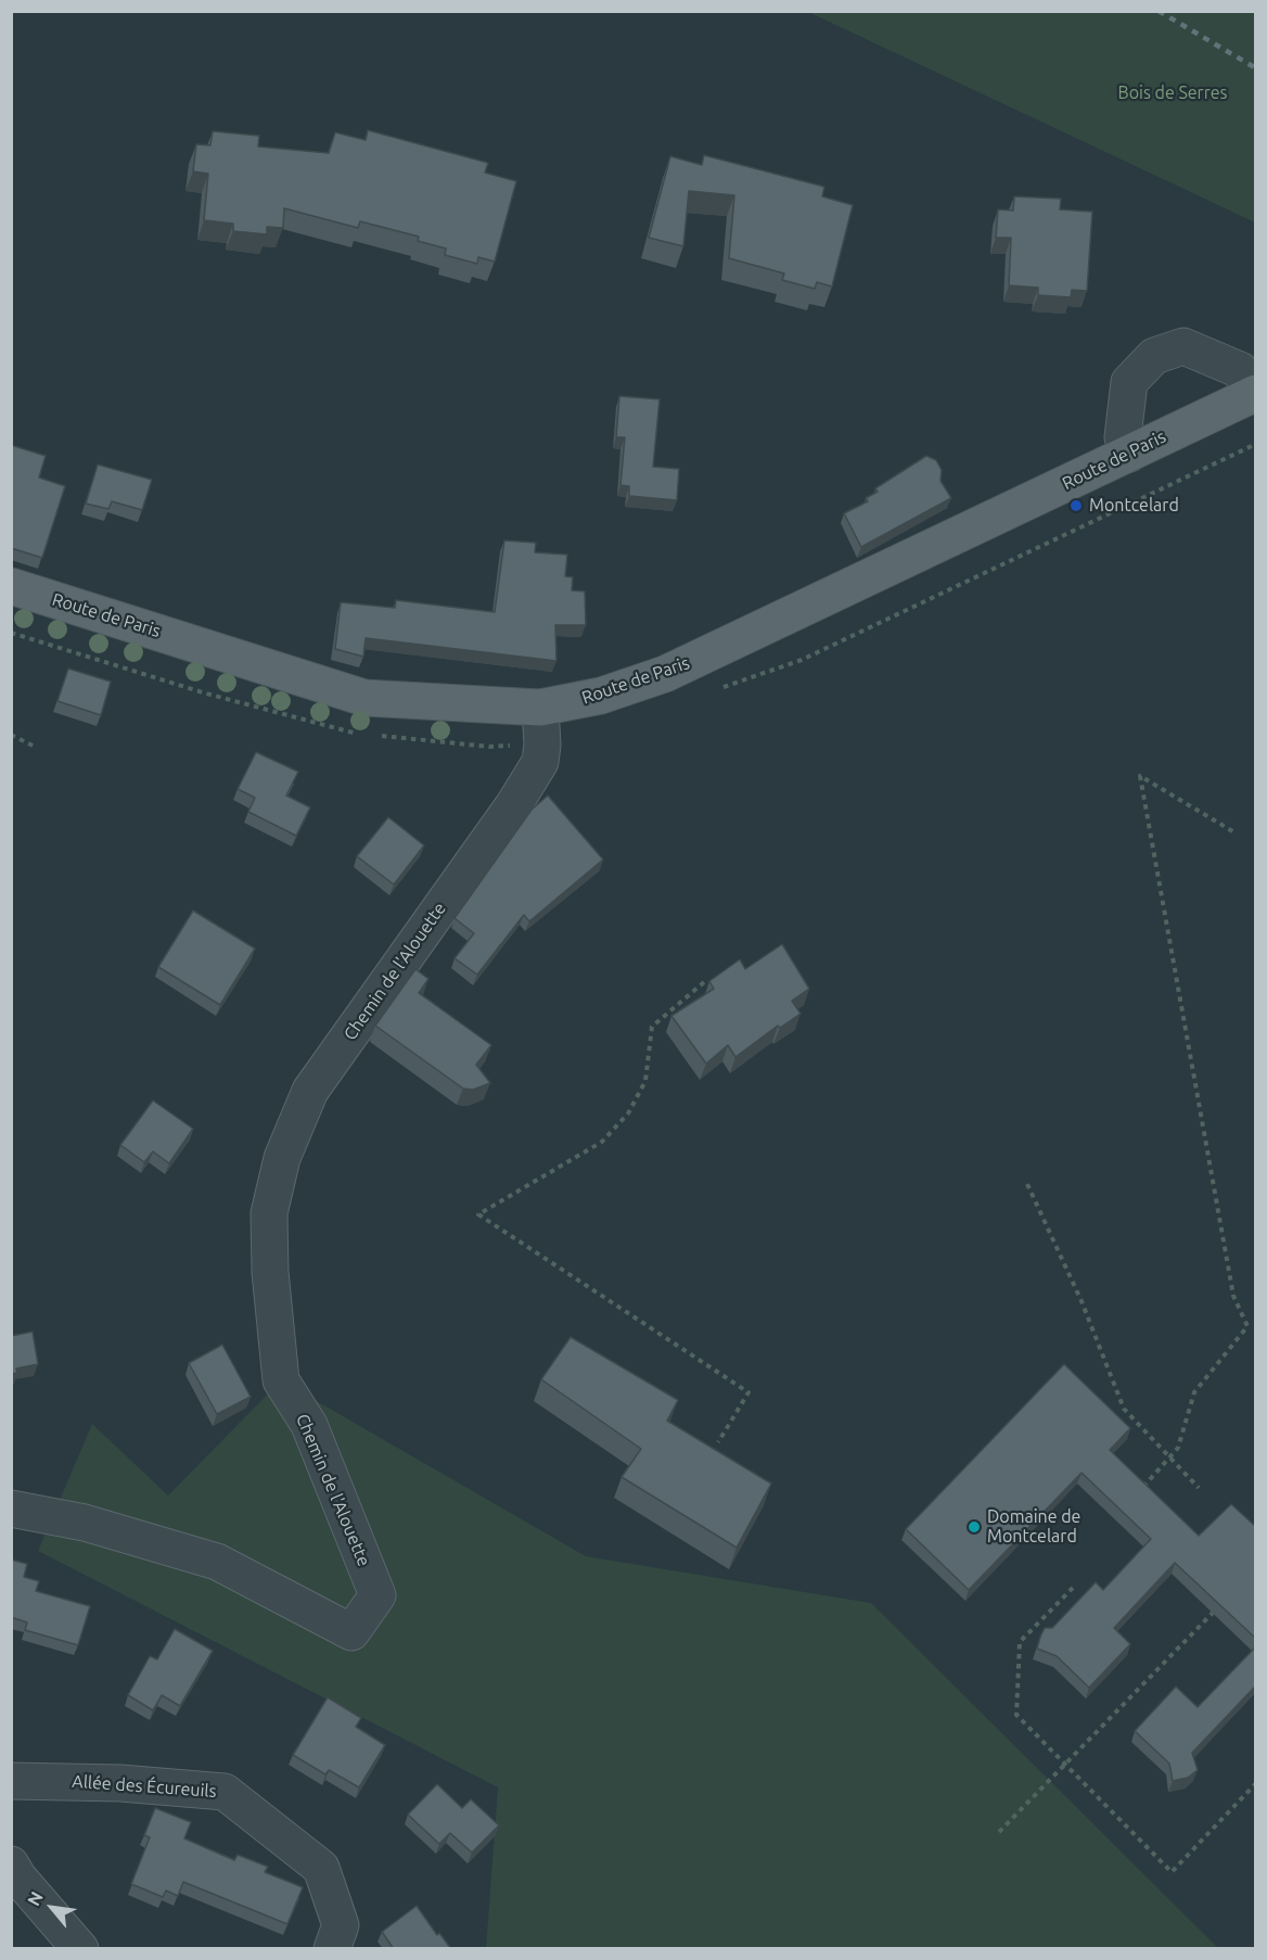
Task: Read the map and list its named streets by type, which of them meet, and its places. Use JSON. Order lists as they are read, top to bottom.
{
  "streets": {
    "main road": ["Route de Paris"],
    "street": ["Chemin de l'Alouette", "Allée des Écureuils"]
  },
  "crossings": [
    ["Route de Paris", "Chemin de l'Alouette"]
  ],
  "parks": ["Bois de Serres"],
  "places": ["Montcelard", "Domaine de Montcelard"],
  "north": "top left"
}
